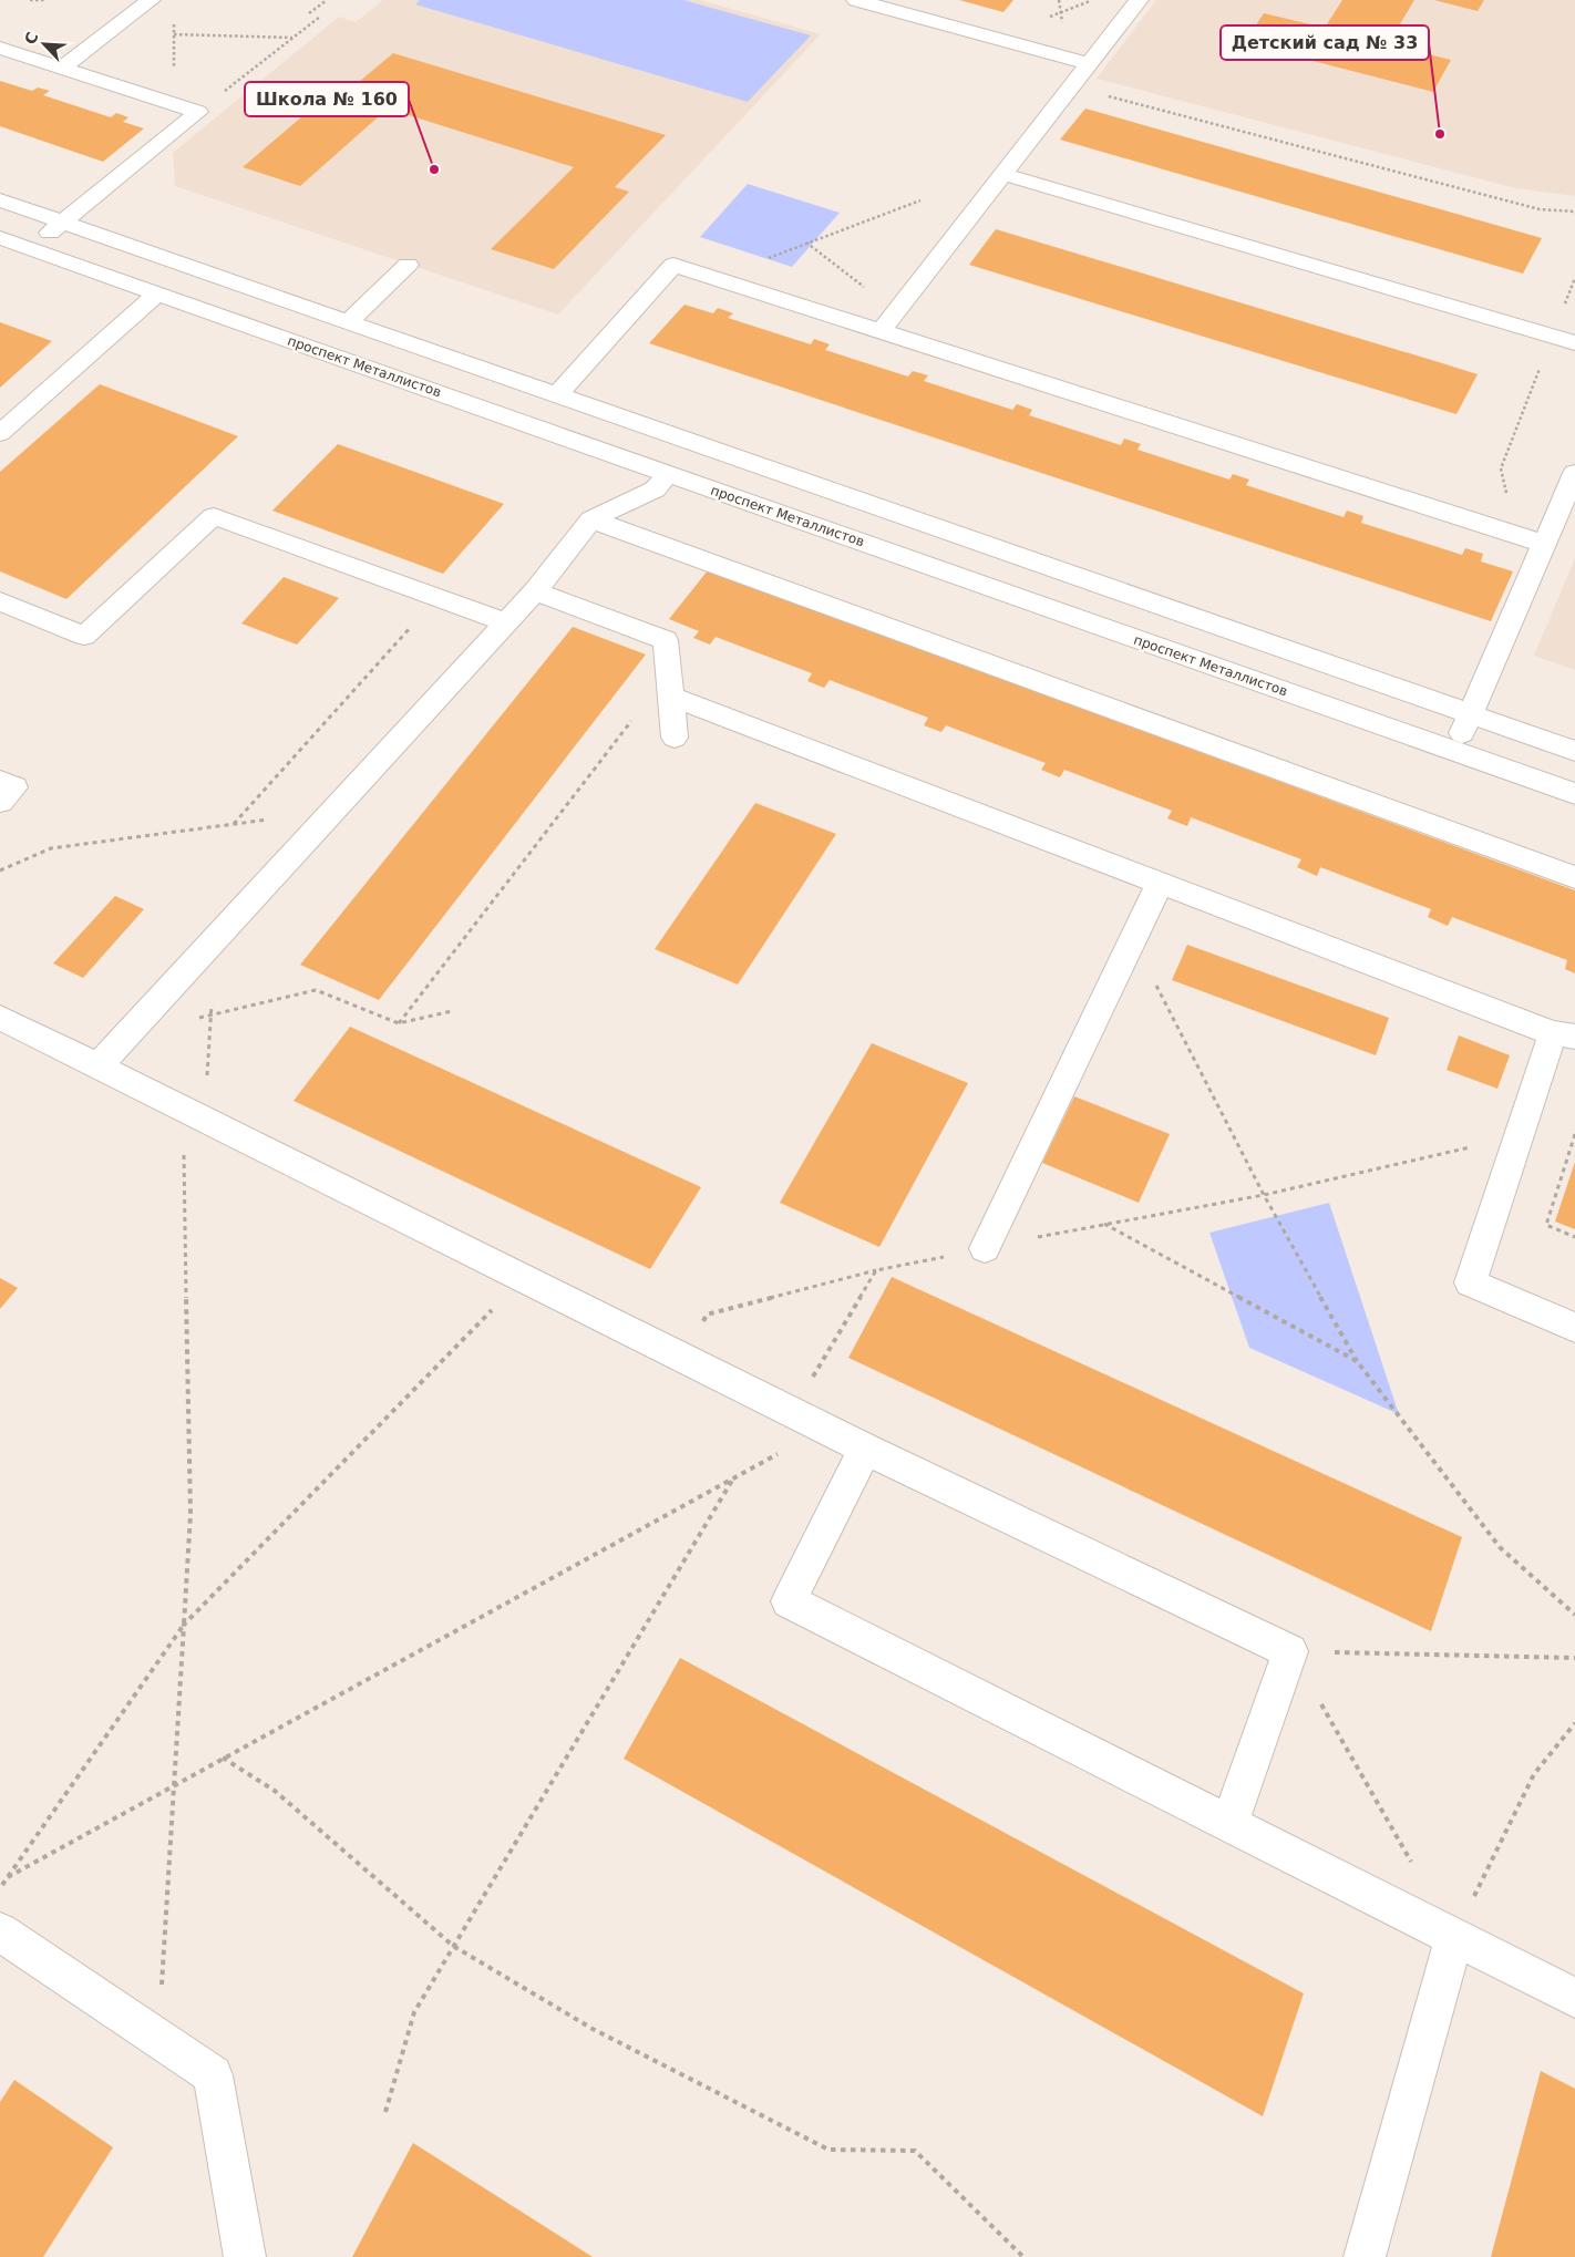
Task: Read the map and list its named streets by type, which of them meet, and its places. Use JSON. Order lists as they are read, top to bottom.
{
  "streets": {
    "street": ["проспект Металлистов"]
  },
  "places": ["Детский сад № 33", "Школа № 160"],
  "north": "top left"
}
